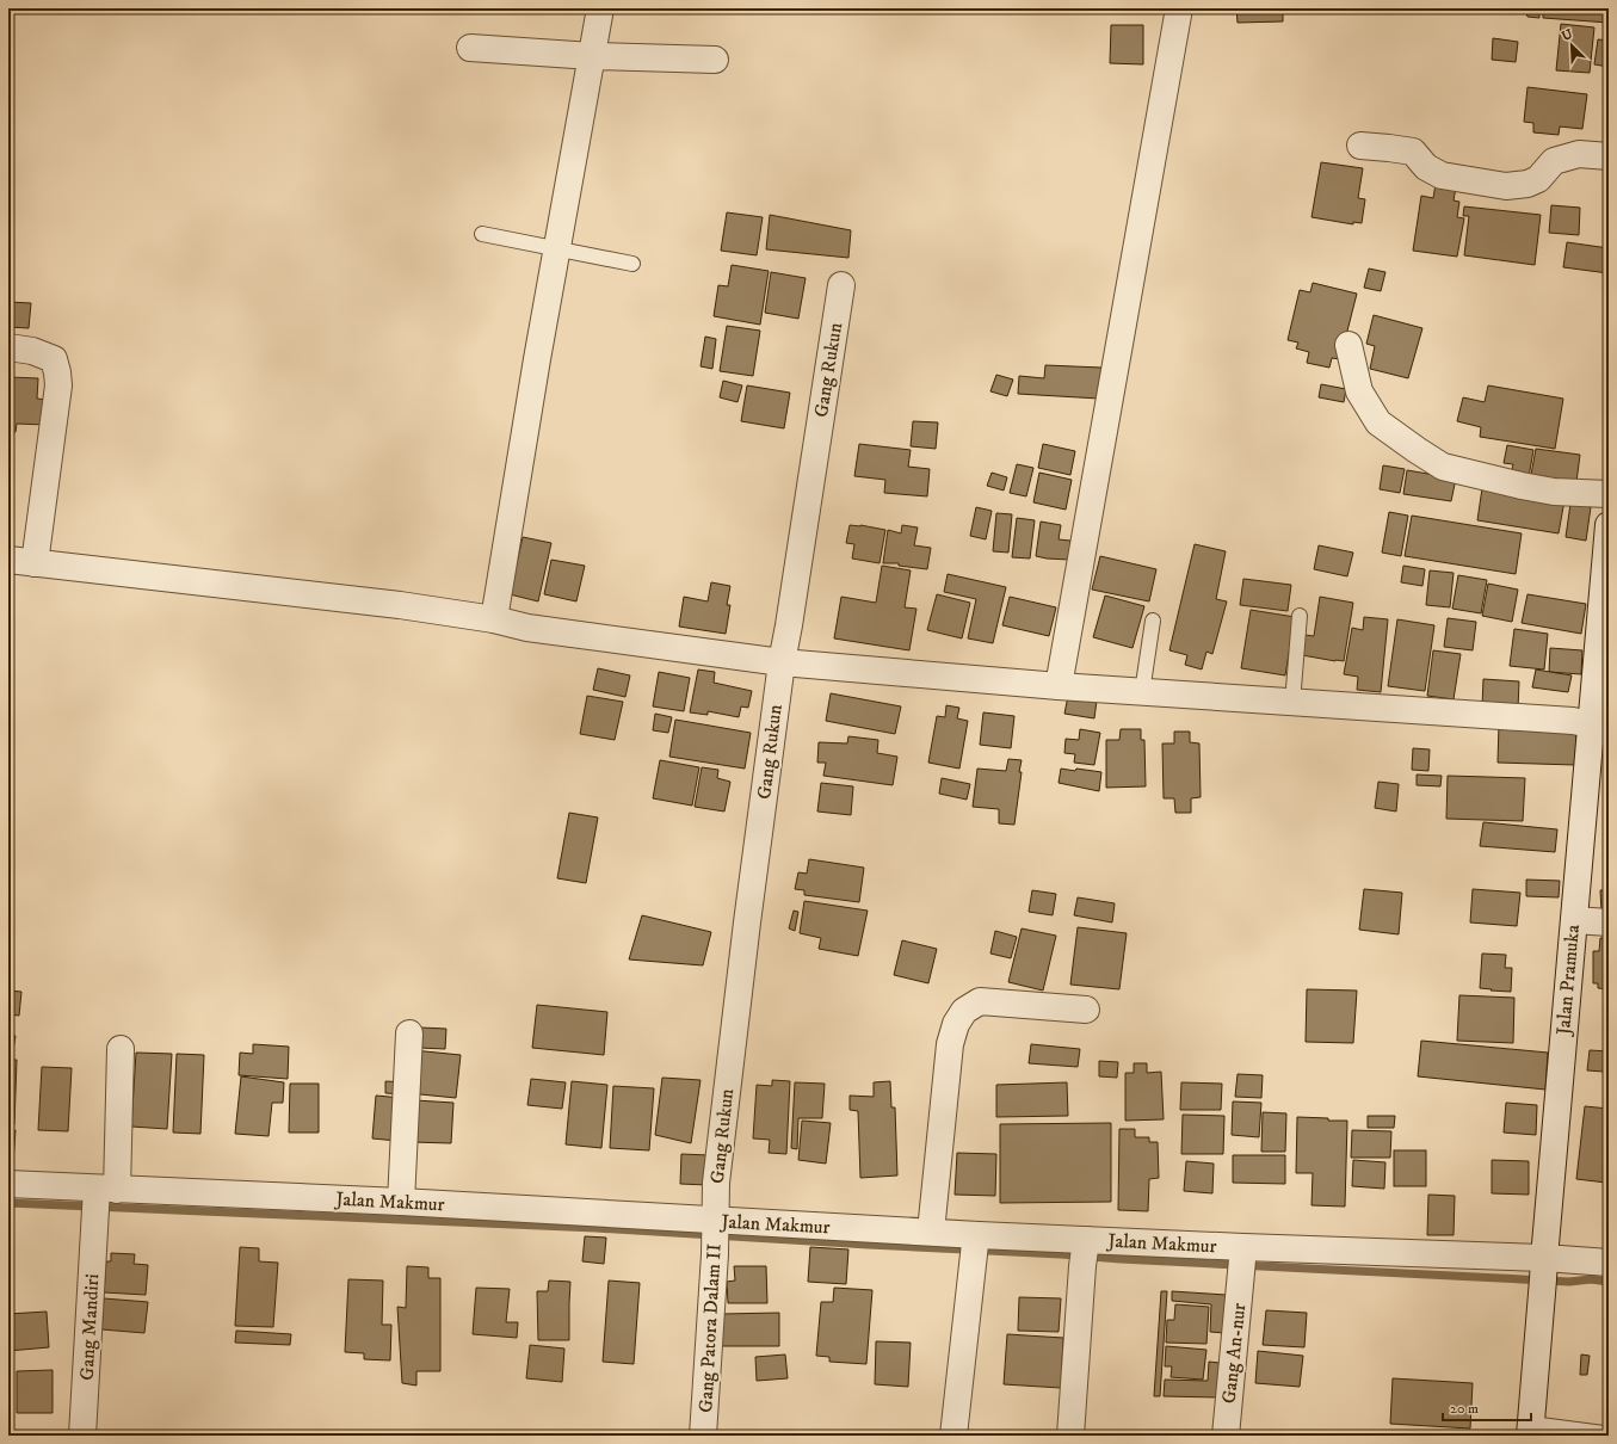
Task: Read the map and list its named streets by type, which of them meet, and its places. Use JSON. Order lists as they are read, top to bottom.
{
  "streets": {
    "street": [
      "Gang Rukun",
      "Jalan Pramuka",
      "Jalan Makmur",
      "Gang Mandiri",
      "Gang Patora Dalam II",
      "Gang An-nur"
    ]
  },
  "crossings": [
    ["Gang Rukun", "Jalan Makmur"],
    ["Gang Rukun", "Gang Patora Dalam II"],
    ["Jalan Pramuka", "Jalan Makmur"],
    ["Jalan Makmur", "Gang Mandiri"],
    ["Jalan Makmur", "Gang Patora Dalam II"],
    ["Jalan Makmur", "Gang An-nur"]
  ],
  "scale_bar": "20 m",
  "north": "top left"
}
